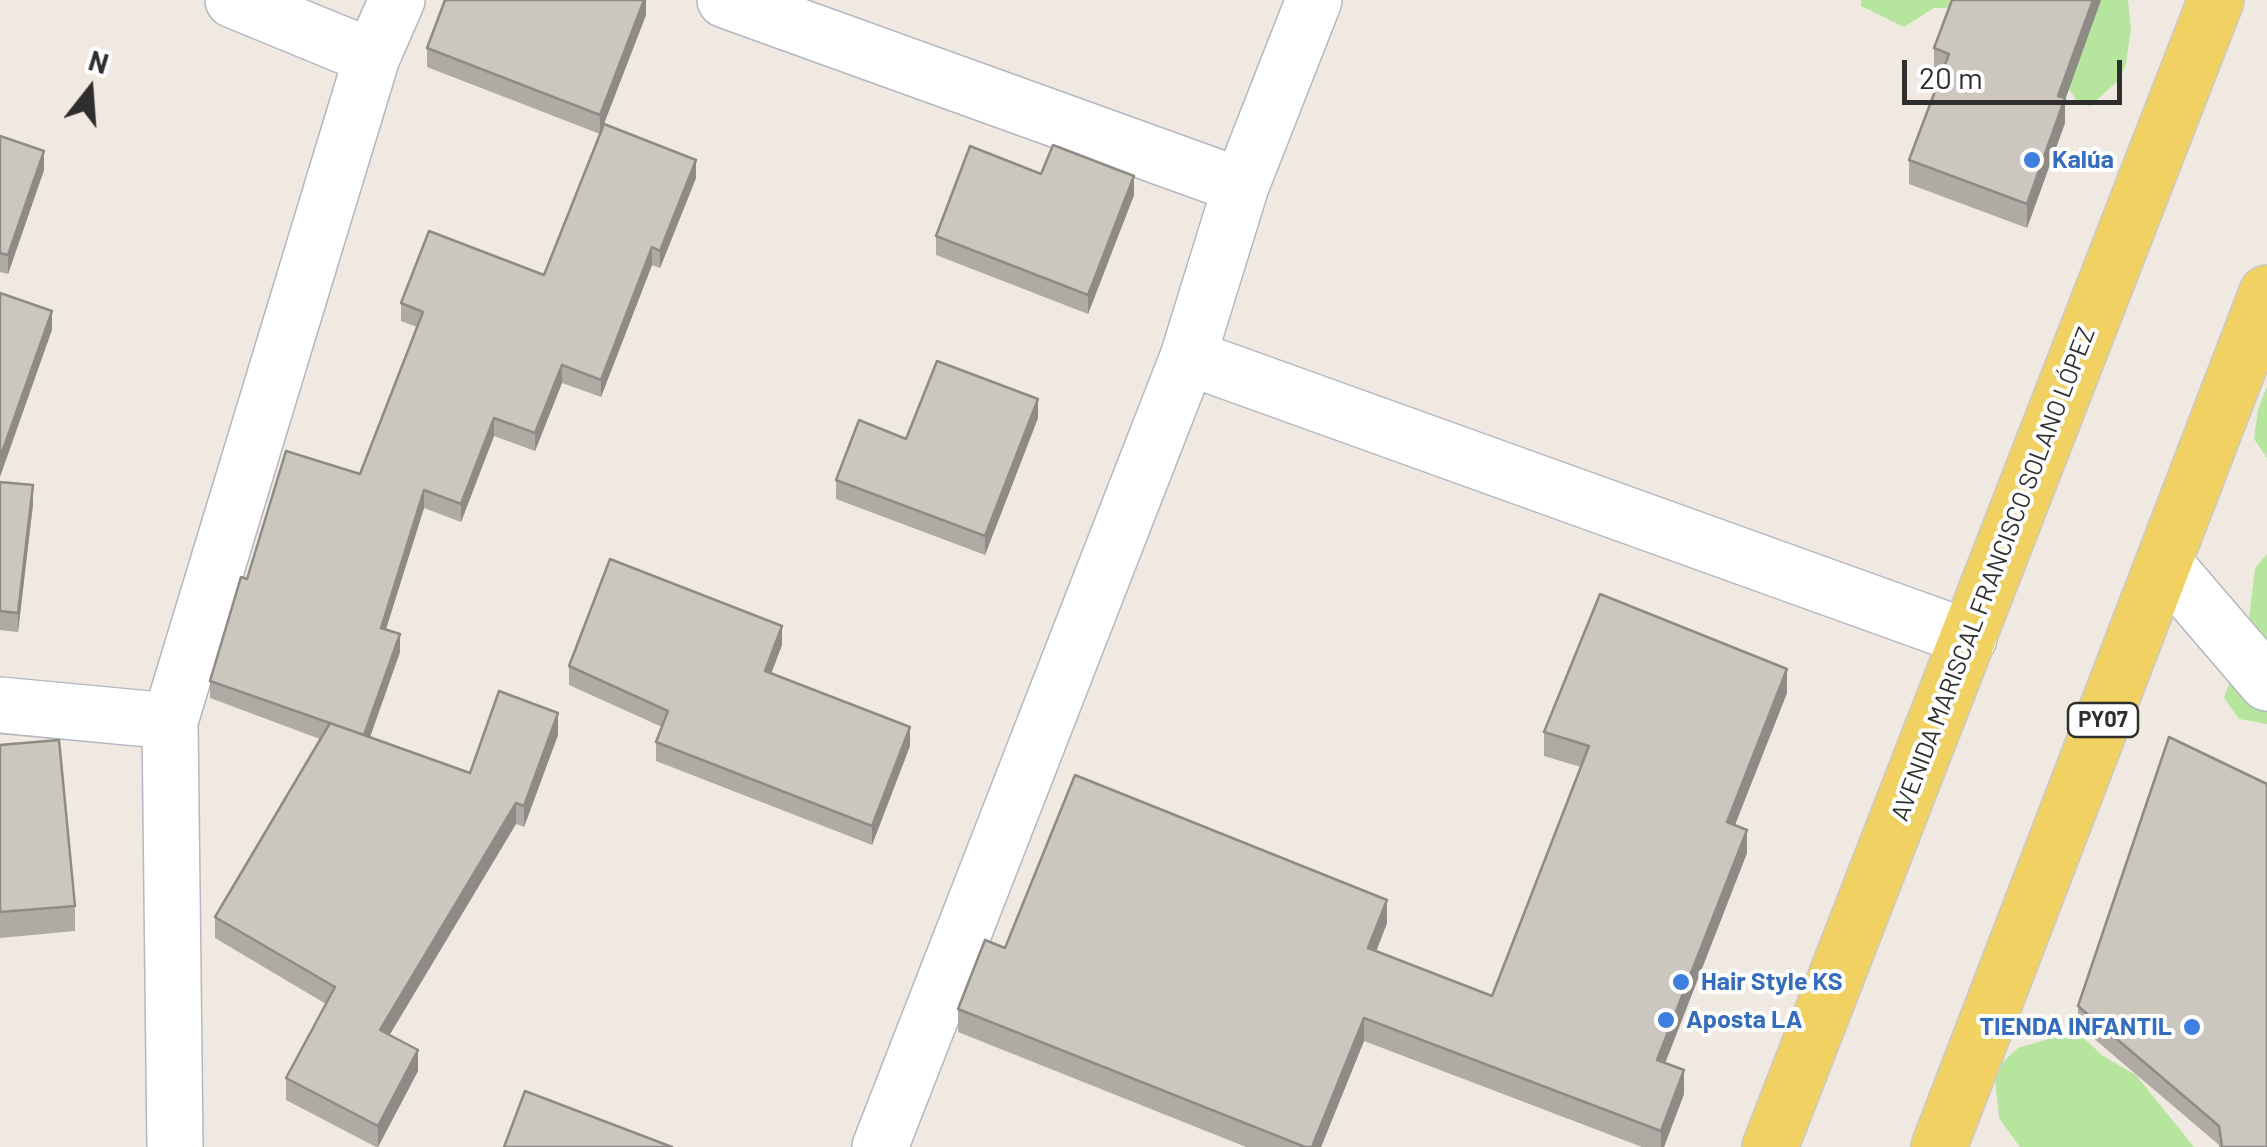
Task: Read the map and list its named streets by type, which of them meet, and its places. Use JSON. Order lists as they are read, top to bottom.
{
  "streets": {
    "main road": ["AVENIDA MARISCAL FRANCISCO SOLANO LÓPEZ", "PY07"]
  },
  "places": [
    "Kalúa",
    "Hair Style KS",
    "Aposta LA",
    "TIENDA INFANTIL"
  ],
  "scale_bar": "20 m",
  "north": "top"
}
